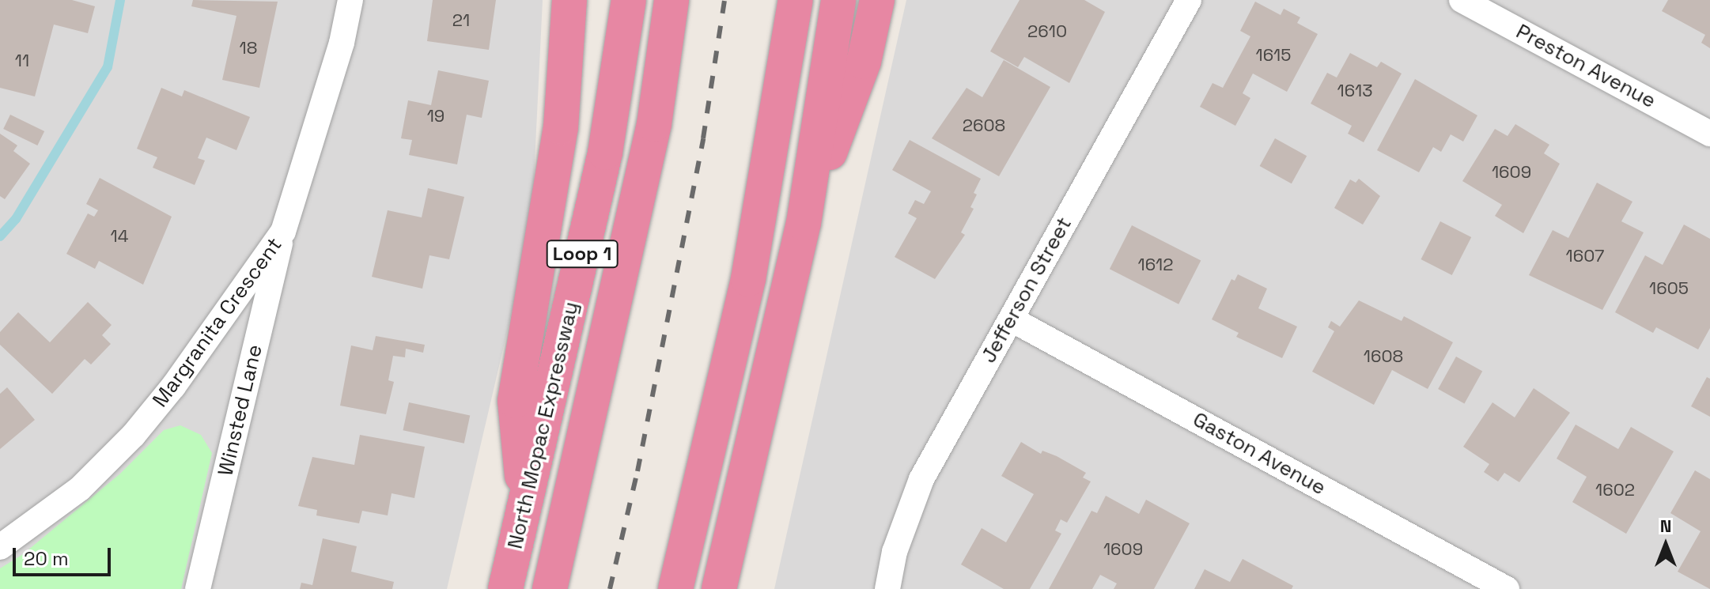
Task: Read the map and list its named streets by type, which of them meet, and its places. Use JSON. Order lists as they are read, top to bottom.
{
  "streets": {
    "highway": ["Loop 1", "North Mopac Expressway"],
    "street": [
      "Preston Avenue",
      "Jefferson Street",
      "Margranita Crescent",
      "Winsted Lane",
      "Gaston Avenue"
    ]
  },
  "crossings": [
    ["Jefferson Street", "Gaston Avenue"],
    ["Margranita Crescent", "Winsted Lane"]
  ],
  "house_numbers": [
    "21",
    "2610",
    "18",
    "1615",
    "11",
    "1613",
    "19",
    "2608",
    "1609",
    "14",
    "1607",
    "1612",
    "1605",
    "1608",
    "1602",
    "1609"
  ],
  "scale_bar": "20 m",
  "north": "top"
}
